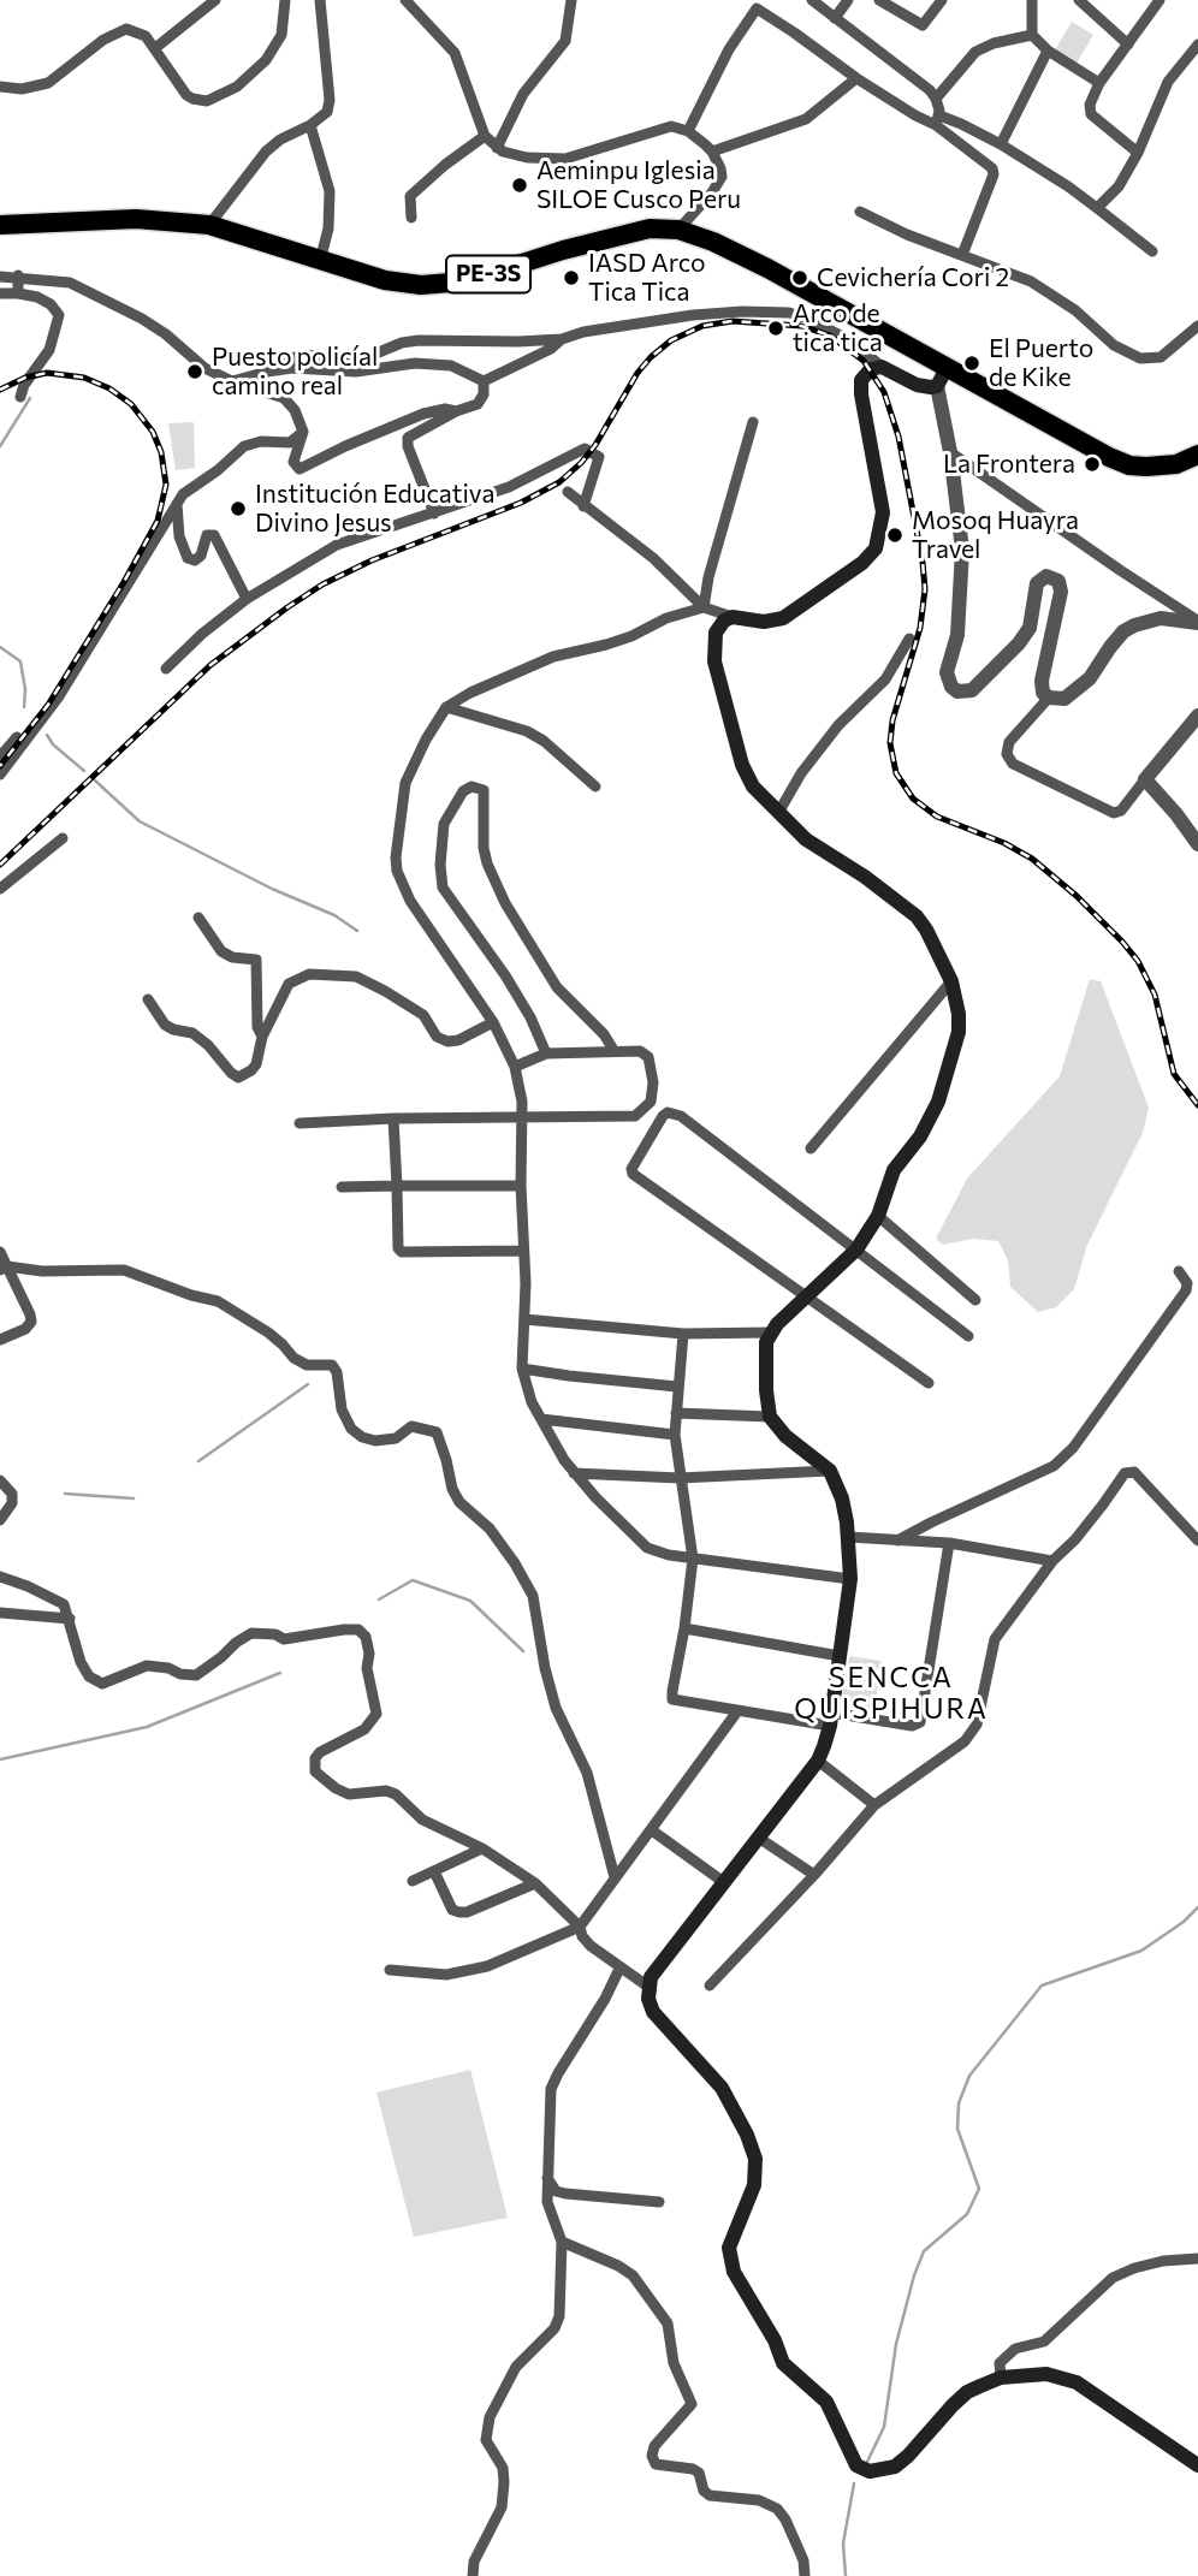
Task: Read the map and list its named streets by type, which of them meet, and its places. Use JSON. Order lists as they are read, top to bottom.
{
  "streets": {
    "highway": ["PE-3S"]
  },
  "districts": ["SENCCA QUISPIHURA"],
  "places": [
    "Aeminpu Iglesia SILOE Cusco Peru",
    "IASD Arco Tica Tica",
    "Cevichería Cori 2",
    "Arco de tica tica",
    "El Puerto de Kike",
    "Puesto policíal camino real",
    "La Frontera",
    "Institución Educativa Divino Jesus",
    "Mosoq Huayra Travel"
  ]
}
